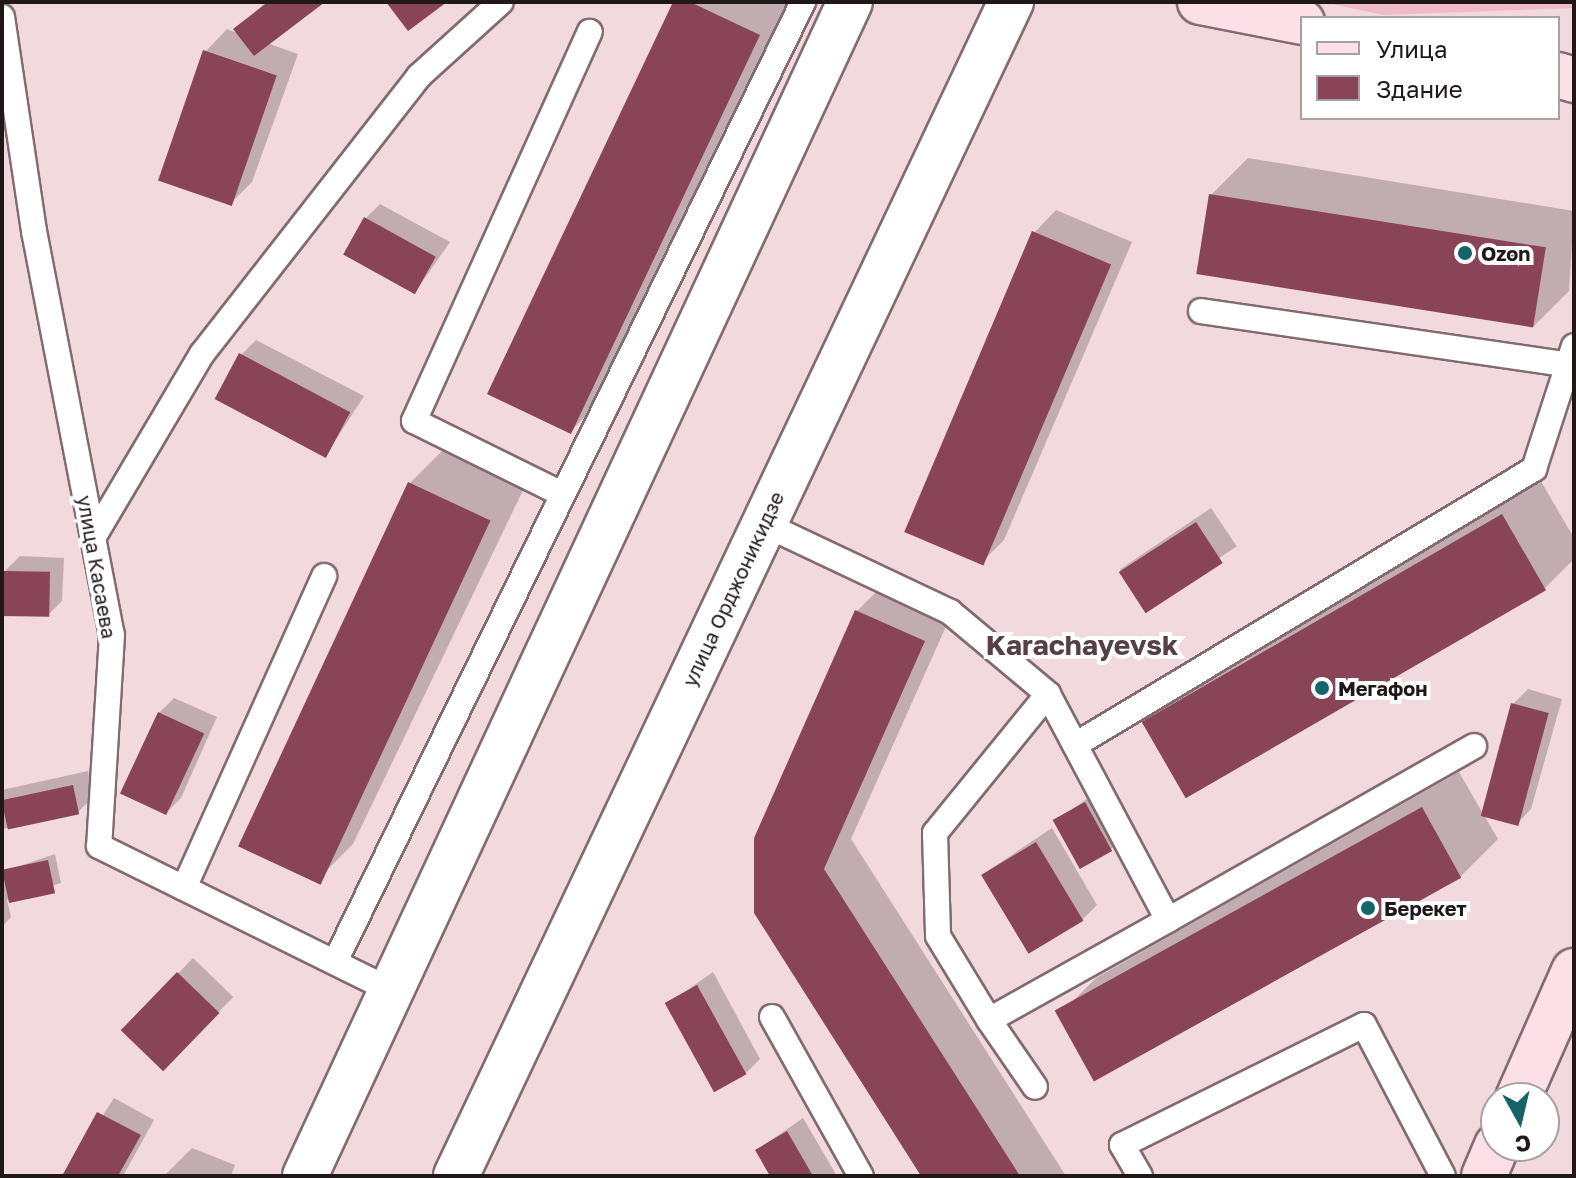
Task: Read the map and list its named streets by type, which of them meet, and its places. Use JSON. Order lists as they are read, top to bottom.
{
  "streets": {
    "street": ["улица Орджоникидзе"],
    "lane": ["улица Касаева"]
  },
  "districts": ["Karachayevsk"],
  "places": ["Ozon", "Мегафон", "Берекет"],
  "legend": ["Улица", "Здание"],
  "north": "bottom"
}
